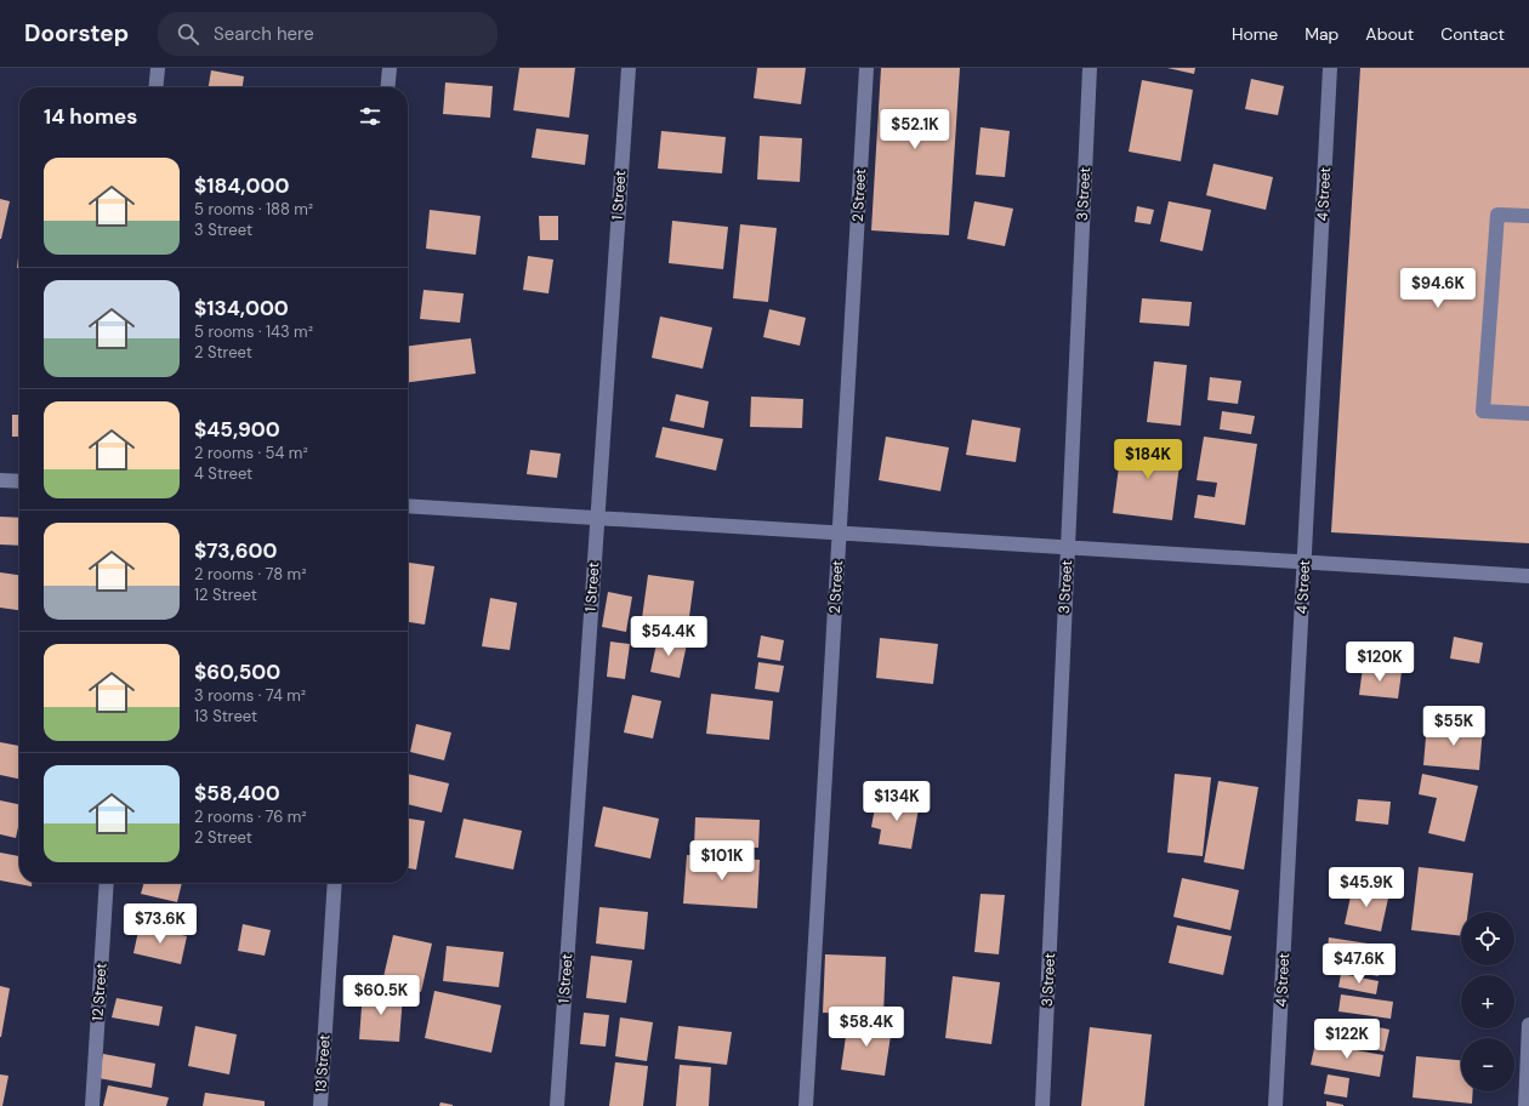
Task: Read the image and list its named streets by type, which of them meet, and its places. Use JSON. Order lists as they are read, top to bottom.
{
  "streets": {
    "street": [
      "3 Street",
      "4 Street",
      "1 Street",
      "2 Street",
      "12 Street",
      "13 Street"
    ]
  },
  "page": {
    "header": "Doorstep",
    "search": "Search here",
    "nav": [
      "Home",
      "Map",
      "About",
      "Contact"
    ],
    "heading": "14 homes",
    "price": [
      "$52.1K",
      "$94.6K",
      "$184K",
      "$54.4K",
      "$120K",
      "$55K",
      "$134K",
      "$101K",
      "$45.9K",
      "$73.6K",
      "$47.6K",
      "$60.5K",
      "$58.4K",
      "$122K"
    ],
    "list": [
      {
        "name": "$184,000",
        "note": "5 rooms · 188 m² · 3 Street"
      },
      {
        "name": "$134,000",
        "note": "5 rooms · 143 m² · 2 Street"
      },
      {
        "name": "$45,900",
        "note": "2 rooms · 54 m² · 4 Street"
      },
      {
        "name": "$73,600",
        "note": "2 rooms · 78 m² · 12 Street"
      },
      {
        "name": "$60,500",
        "note": "3 rooms · 74 m² · 13 Street"
      },
      {
        "name": "$58,400",
        "note": "2 rooms · 76 m² · 2 Street"
      }
    ],
    "map_buttons": ["+", "−"]
  }
}
